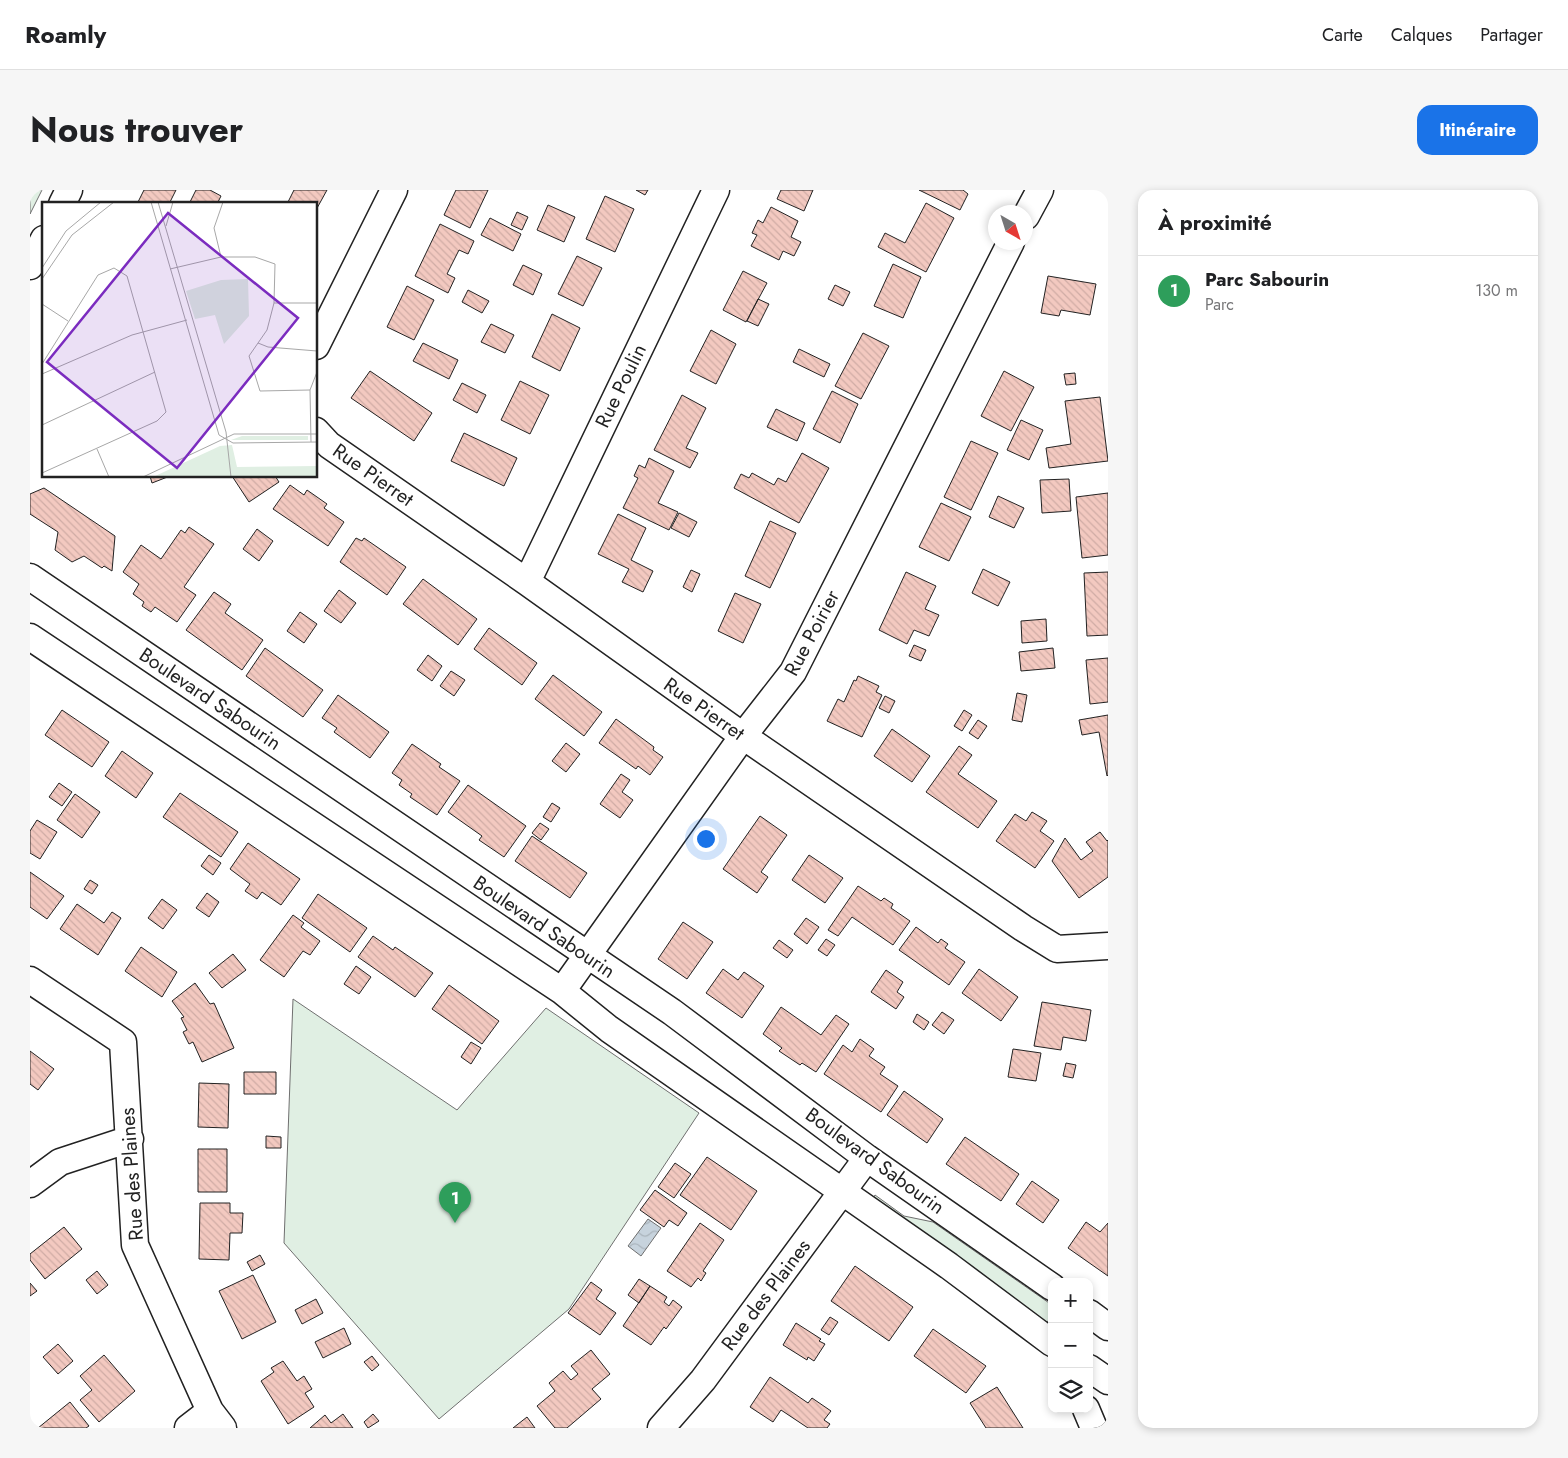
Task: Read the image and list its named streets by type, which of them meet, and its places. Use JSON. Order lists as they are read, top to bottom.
{
  "streets": {
    "street": [
      "Rue Poulin",
      "Rue Pierret",
      "Rue Poirier",
      "Boulevard Sabourin",
      "Rue des Plaines"
    ]
  },
  "crossings": [
    ["Rue Poulin", "Rue Pierret"],
    ["Rue Pierret", "Rue Poirier"],
    ["Rue Poirier", "Boulevard Sabourin"],
    ["Boulevard Sabourin", "Rue des Plaines"]
  ],
  "north": "bottom right",
  "page": {
    "header": "Roamly",
    "nav": ["Carte", "Calques", "Partager"],
    "title": "Nous trouver",
    "buttons": "Itinéraire",
    "heading": "À proximité",
    "list": [
      {
        "mark": "1",
        "name": "Parc Sabourin",
        "note": "Parc",
        "value": "130 m"
      }
    ],
    "pins": "1",
    "map_buttons": ["+", "−"]
  }
}
